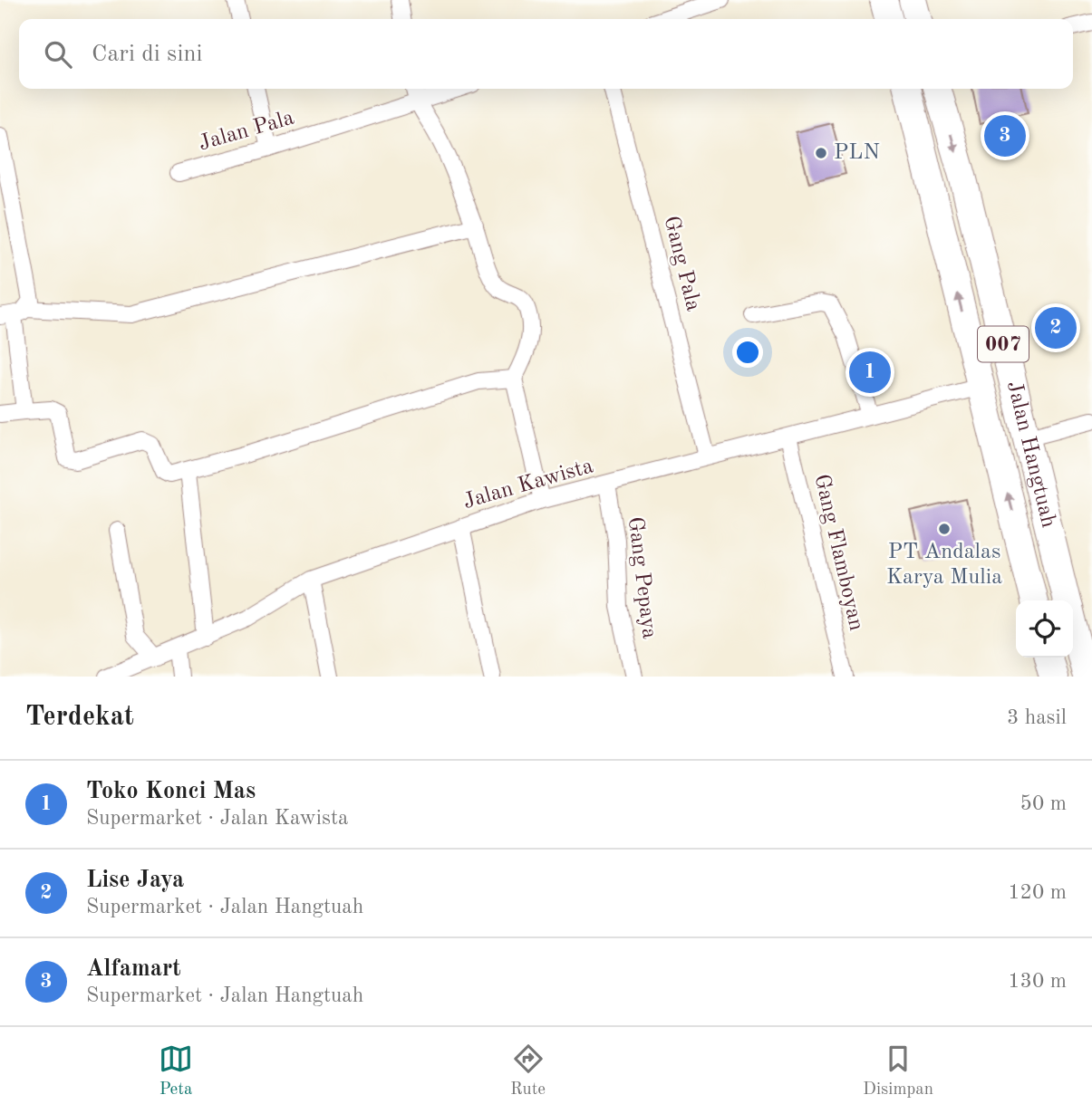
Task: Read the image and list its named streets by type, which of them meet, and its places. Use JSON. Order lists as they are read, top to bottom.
{
  "streets": {
    "highway": ["007", "Jalan Hangtuah"],
    "street": [
      "Jalan Pala",
      "Gang Pala",
      "Jalan Kawista",
      "Gang Flamboyan",
      "Gang Pepaya"
    ]
  },
  "crossings": [
    ["Gang Pala", "Jalan Kawista"],
    ["Jalan Hangtuah", "Jalan Kawista"],
    ["Jalan Kawista", "Gang Flamboyan"],
    ["Jalan Kawista", "Gang Pepaya"]
  ],
  "places": ["PLN", "PT Andalas Karya Mulia"],
  "page": {
    "search": "Cari di sini",
    "pins": ["3", "2", "1"],
    "heading": ["Terdekat", "3 hasil"],
    "list": [
      {
        "mark": "1",
        "name": "Toko Konci Mas",
        "note": "Supermarket · Jalan Kawista",
        "value": "50 m"
      },
      {
        "mark": "2",
        "name": "Lise Jaya",
        "note": "Supermarket · Jalan Hangtuah",
        "value": "120 m"
      },
      {
        "mark": "3",
        "name": "Alfamart",
        "note": "Supermarket · Jalan Hangtuah",
        "value": "130 m"
      }
    ],
    "nav": ["Peta", "Rute", "Disimpan"]
  }
}
